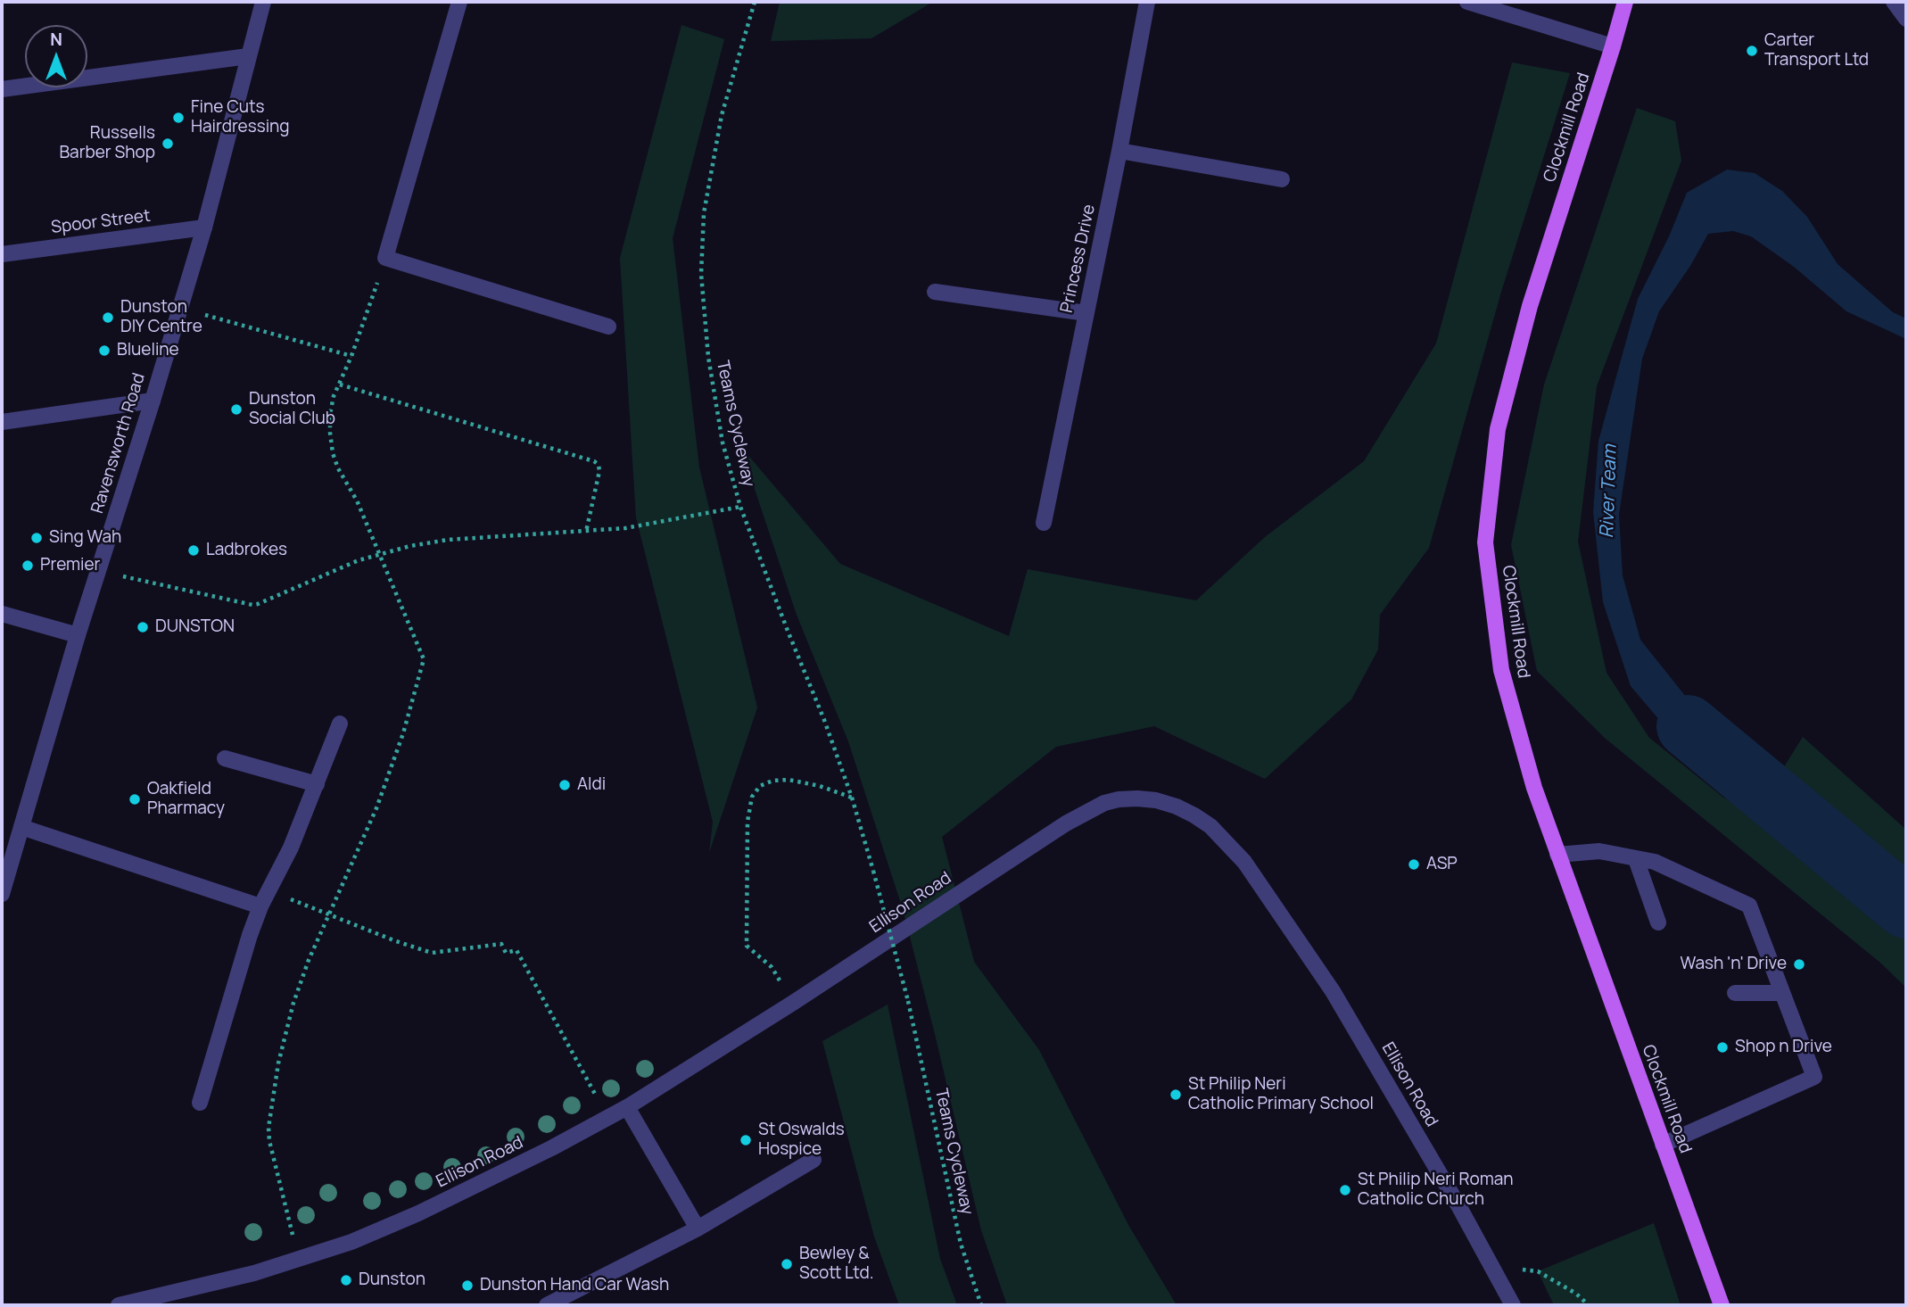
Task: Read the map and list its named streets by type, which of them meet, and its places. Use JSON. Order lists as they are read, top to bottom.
{
  "streets": {
    "main road": ["Clockmill Road"],
    "street": [
      "Spoor Street",
      "Princess Drive",
      "Ravensworth Road",
      "Ellison Road"
    ],
    "path": ["Teams Cycleway"]
  },
  "crossings": [
    ["Spoor Street", "Ravensworth Road"]
  ],
  "water": ["River Team"],
  "places": [
    "Carter Transport Ltd",
    "Fine Cuts Hairdressing",
    "Russells Barber Shop",
    "Dunston DIY Centre",
    "Blueline",
    "Dunston Social Club",
    "Sing Wah",
    "Ladbrokes",
    "Premier",
    "DUNSTON",
    "Aldi",
    "Oakfield Pharmacy",
    "ASP",
    "Wash 'n' Drive",
    "Shop n Drive",
    "St Philip Neri Catholic Primary School",
    "St Oswalds Hospice",
    "St Philip Neri Roman Catholic Church",
    "Bewley & Scott Ltd.",
    "Dunston",
    "Dunston Hand Car Wash"
  ],
  "north": "top"
}
